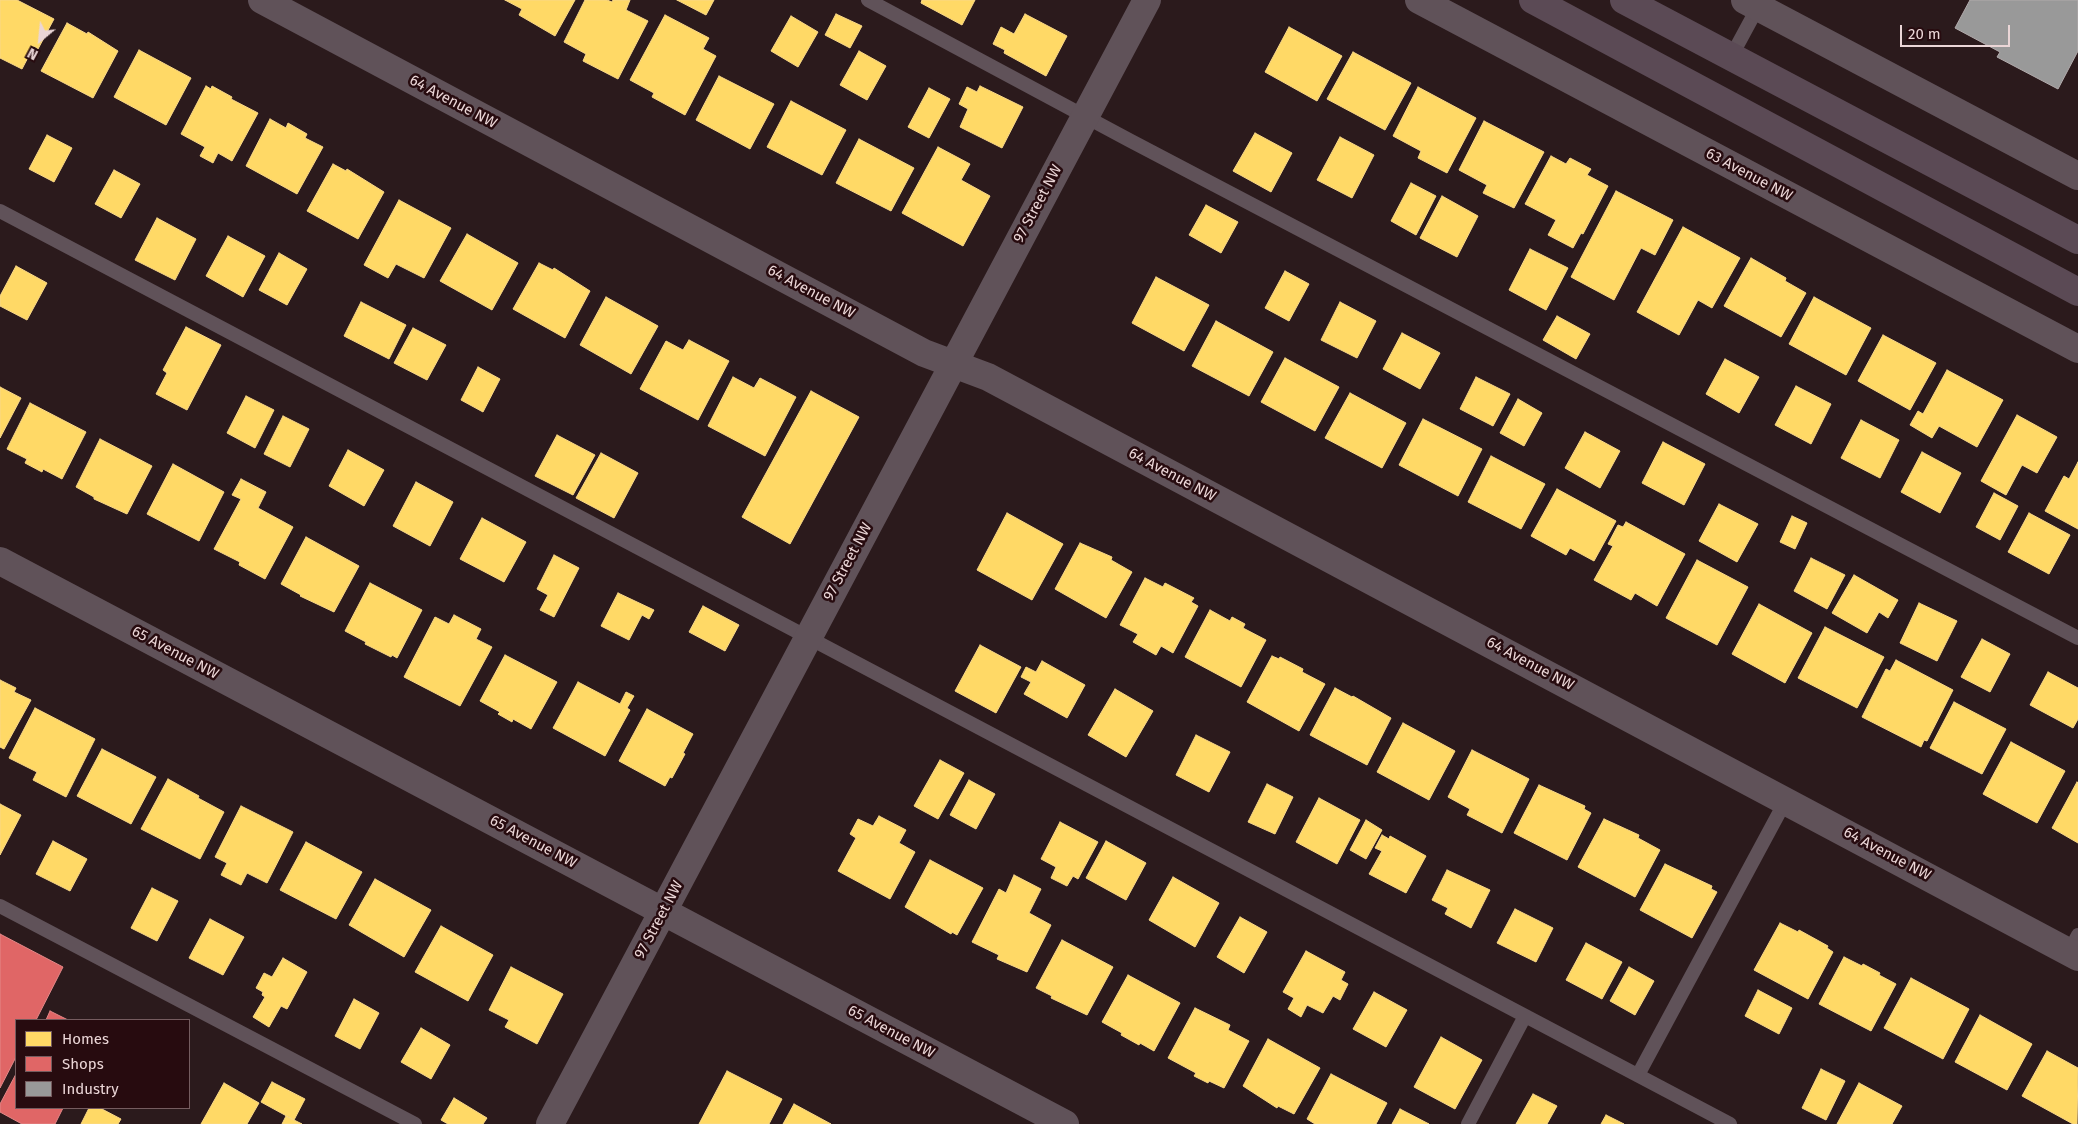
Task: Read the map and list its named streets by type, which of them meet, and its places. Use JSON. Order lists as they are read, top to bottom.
{
  "streets": {
    "street": [
      "64 Avenue NW",
      "63 Avenue NW",
      "97 Street NW",
      "65 Avenue NW"
    ]
  },
  "crossings": [
    ["64 Avenue NW", "97 Street NW"],
    ["97 Street NW", "65 Avenue NW"]
  ],
  "legend": ["Homes", "Shops", "Industry"],
  "scale_bar": "20 m",
  "north": "bottom left"
}
